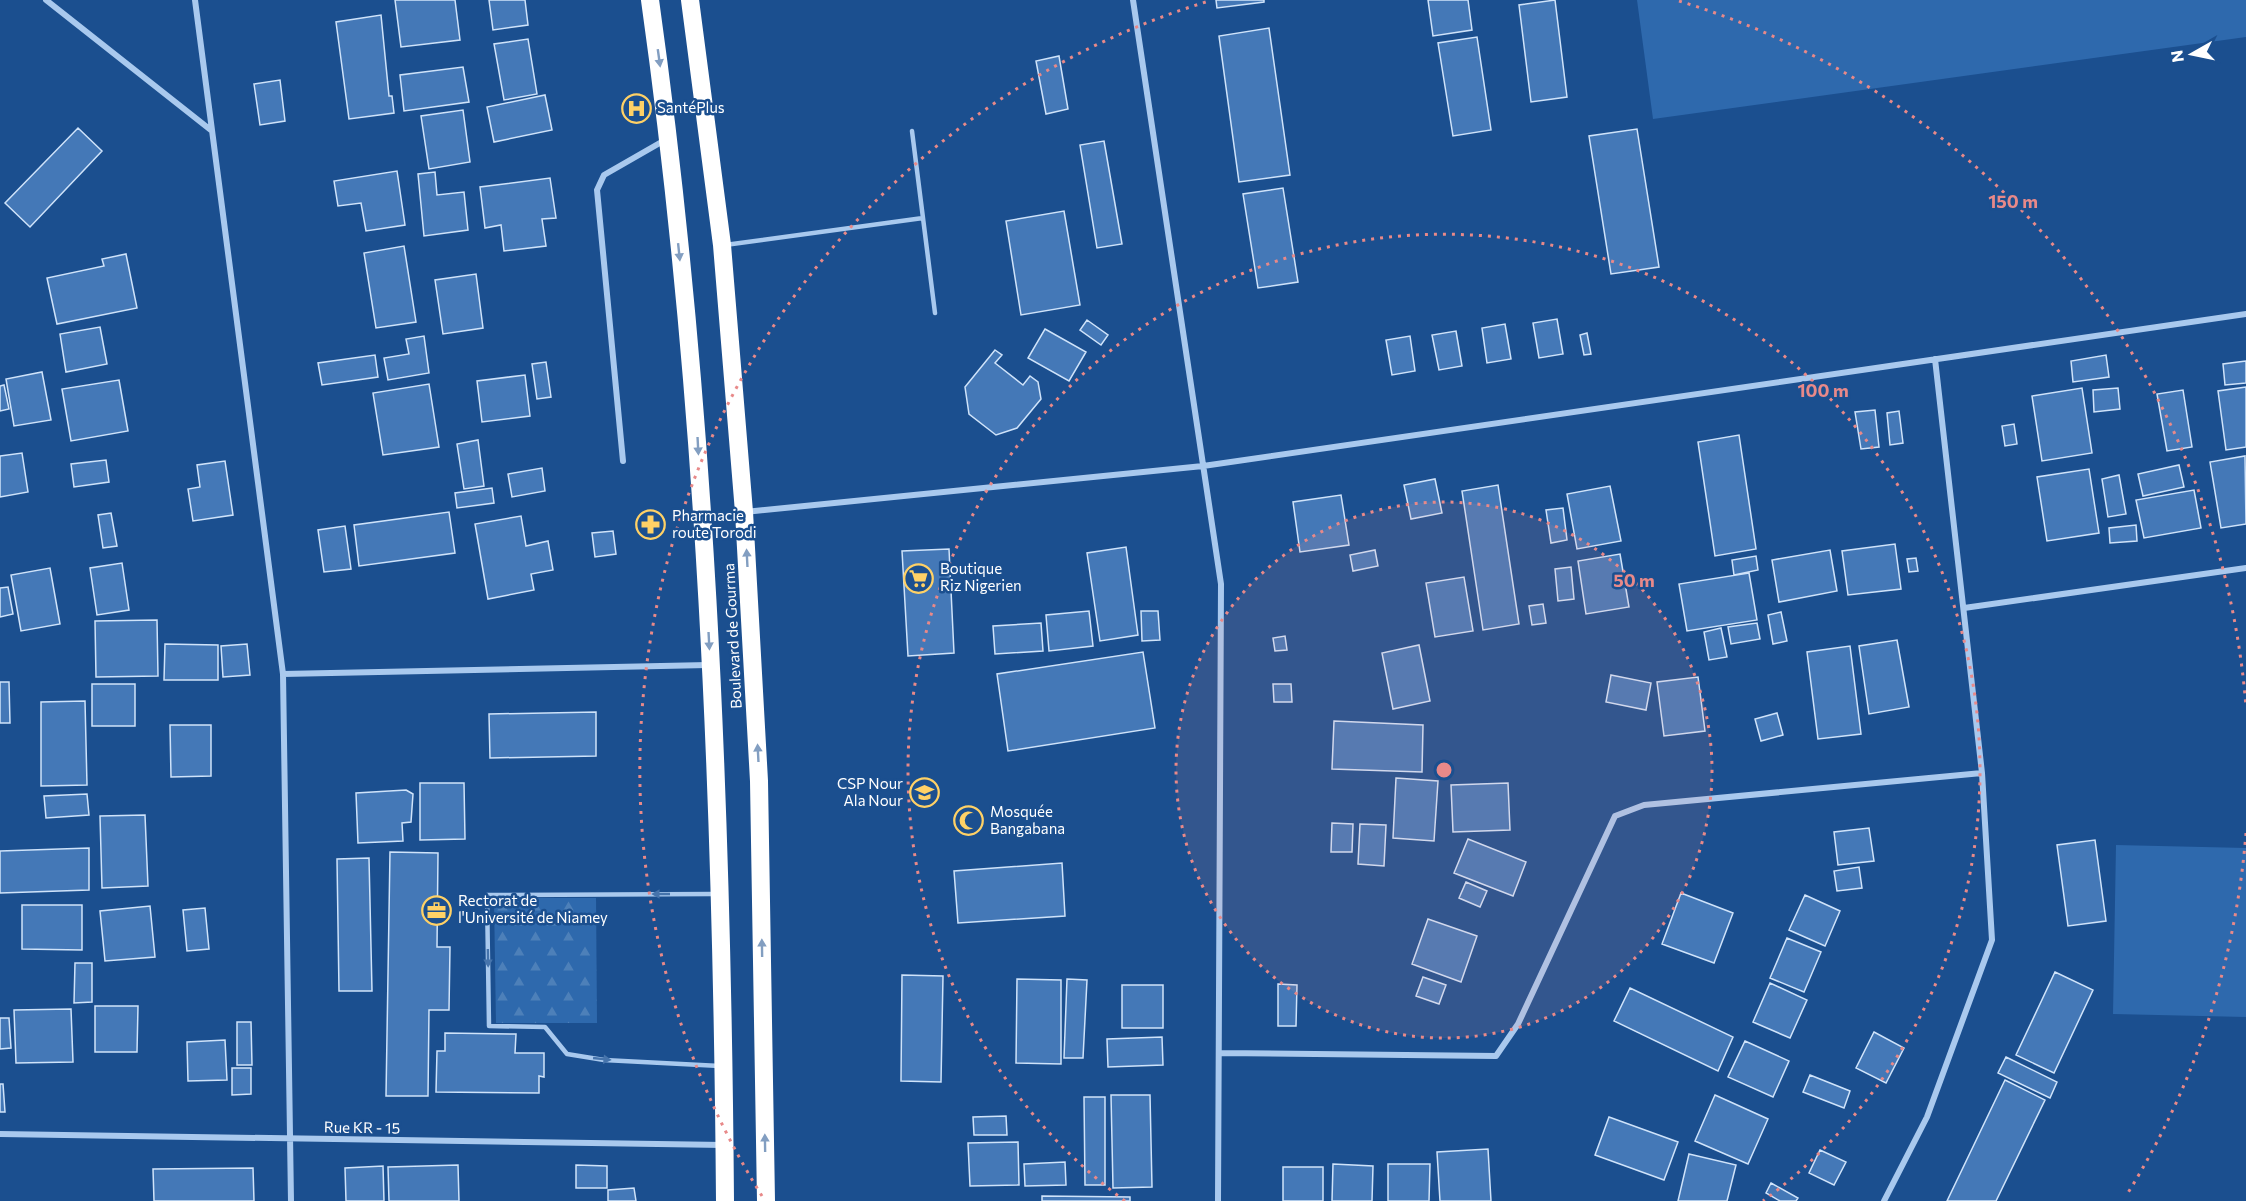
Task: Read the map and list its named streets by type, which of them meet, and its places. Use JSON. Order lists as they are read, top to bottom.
{
  "streets": {
    "highway": ["Boulevard de Gourma"],
    "street": ["Rue KR - 15"]
  },
  "crossings": [
    ["Boulevard de Gourma", "Rue KR - 15"]
  ],
  "places": {
    "hospital": ["SantéPlus"],
    "pharmacy": ["Pharmacie route Torodi"],
    "supermarket": ["Boutique Riz Nigerien"],
    "school or university": ["CSP Nour Ala Nour"],
    "mosque": ["Mosquée Bangabana"],
    "office": ["Rectorat de l'Université de Niamey"]
  },
  "north": "left",
  "rings": ["150 m", "100 m", "50 m"]
}
